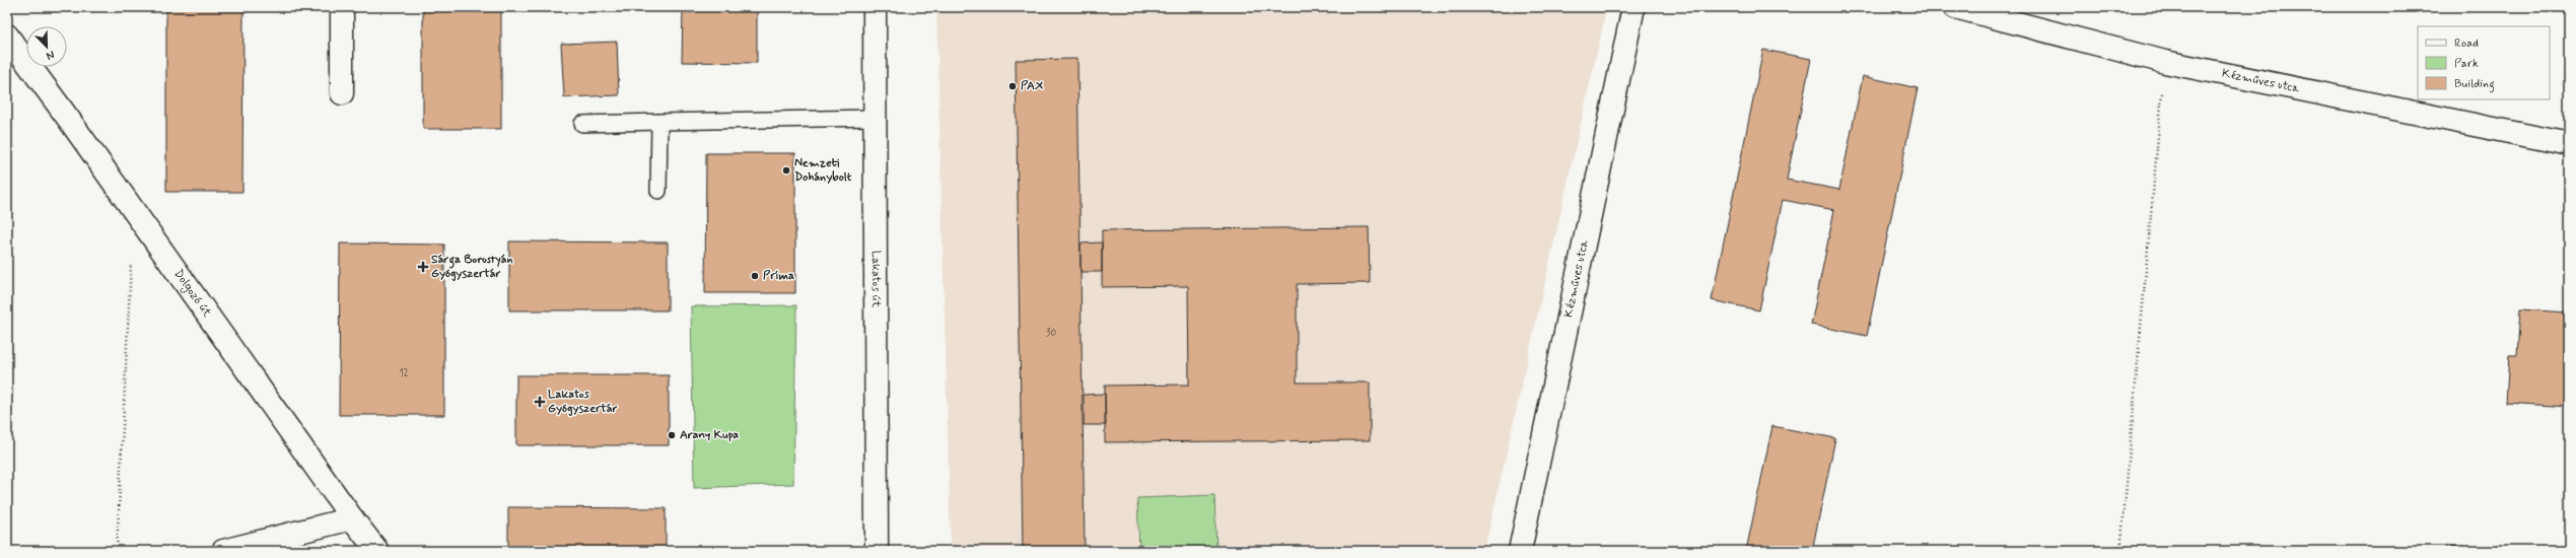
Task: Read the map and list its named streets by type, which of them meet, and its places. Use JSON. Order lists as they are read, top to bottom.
{
  "streets": {
    "street": ["Kézműves utca", "Lakatos út", "Dolgozó út"]
  },
  "places": {
    "other": [
      "PAX",
      "Nemzeti Dohánybolt",
      "Príma",
      "Arany Kupa"
    ],
    "health": ["Sárga Borostyán Gyógyszertár", "Lakatos Gyógyszertár"]
  },
  "house_numbers": ["30", "12"],
  "legend": ["Road", "Park", "Building"],
  "north": "bottom right"
}
